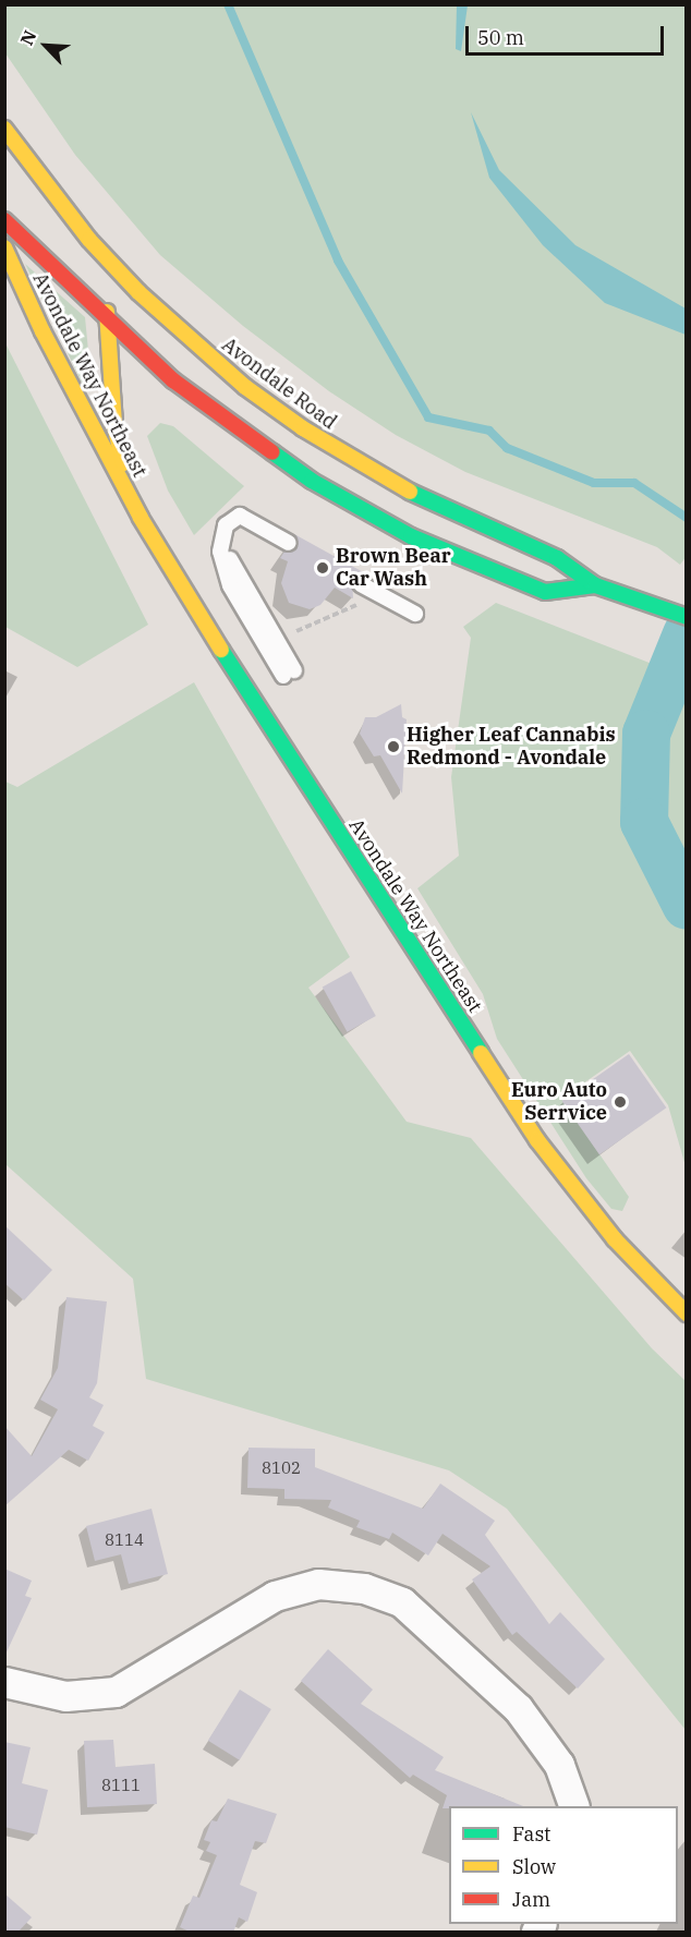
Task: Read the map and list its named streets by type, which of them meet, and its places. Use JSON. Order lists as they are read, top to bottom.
{
  "streets": {
    "main road": ["Avondale Way Northeast", "Avondale Road"]
  },
  "crossings": [
    ["Avondale Way Northeast", "Avondale Road"]
  ],
  "places": ["Brown Bear Car Wash", "Higher Leaf Cannabis Redmond - Avondale", "Euro Auto Serrvice"],
  "house_numbers": ["8102", "8114", "8111"],
  "legend": ["Fast", "Slow", "Jam"],
  "scale_bar": "50 m",
  "north": "top left"
}
